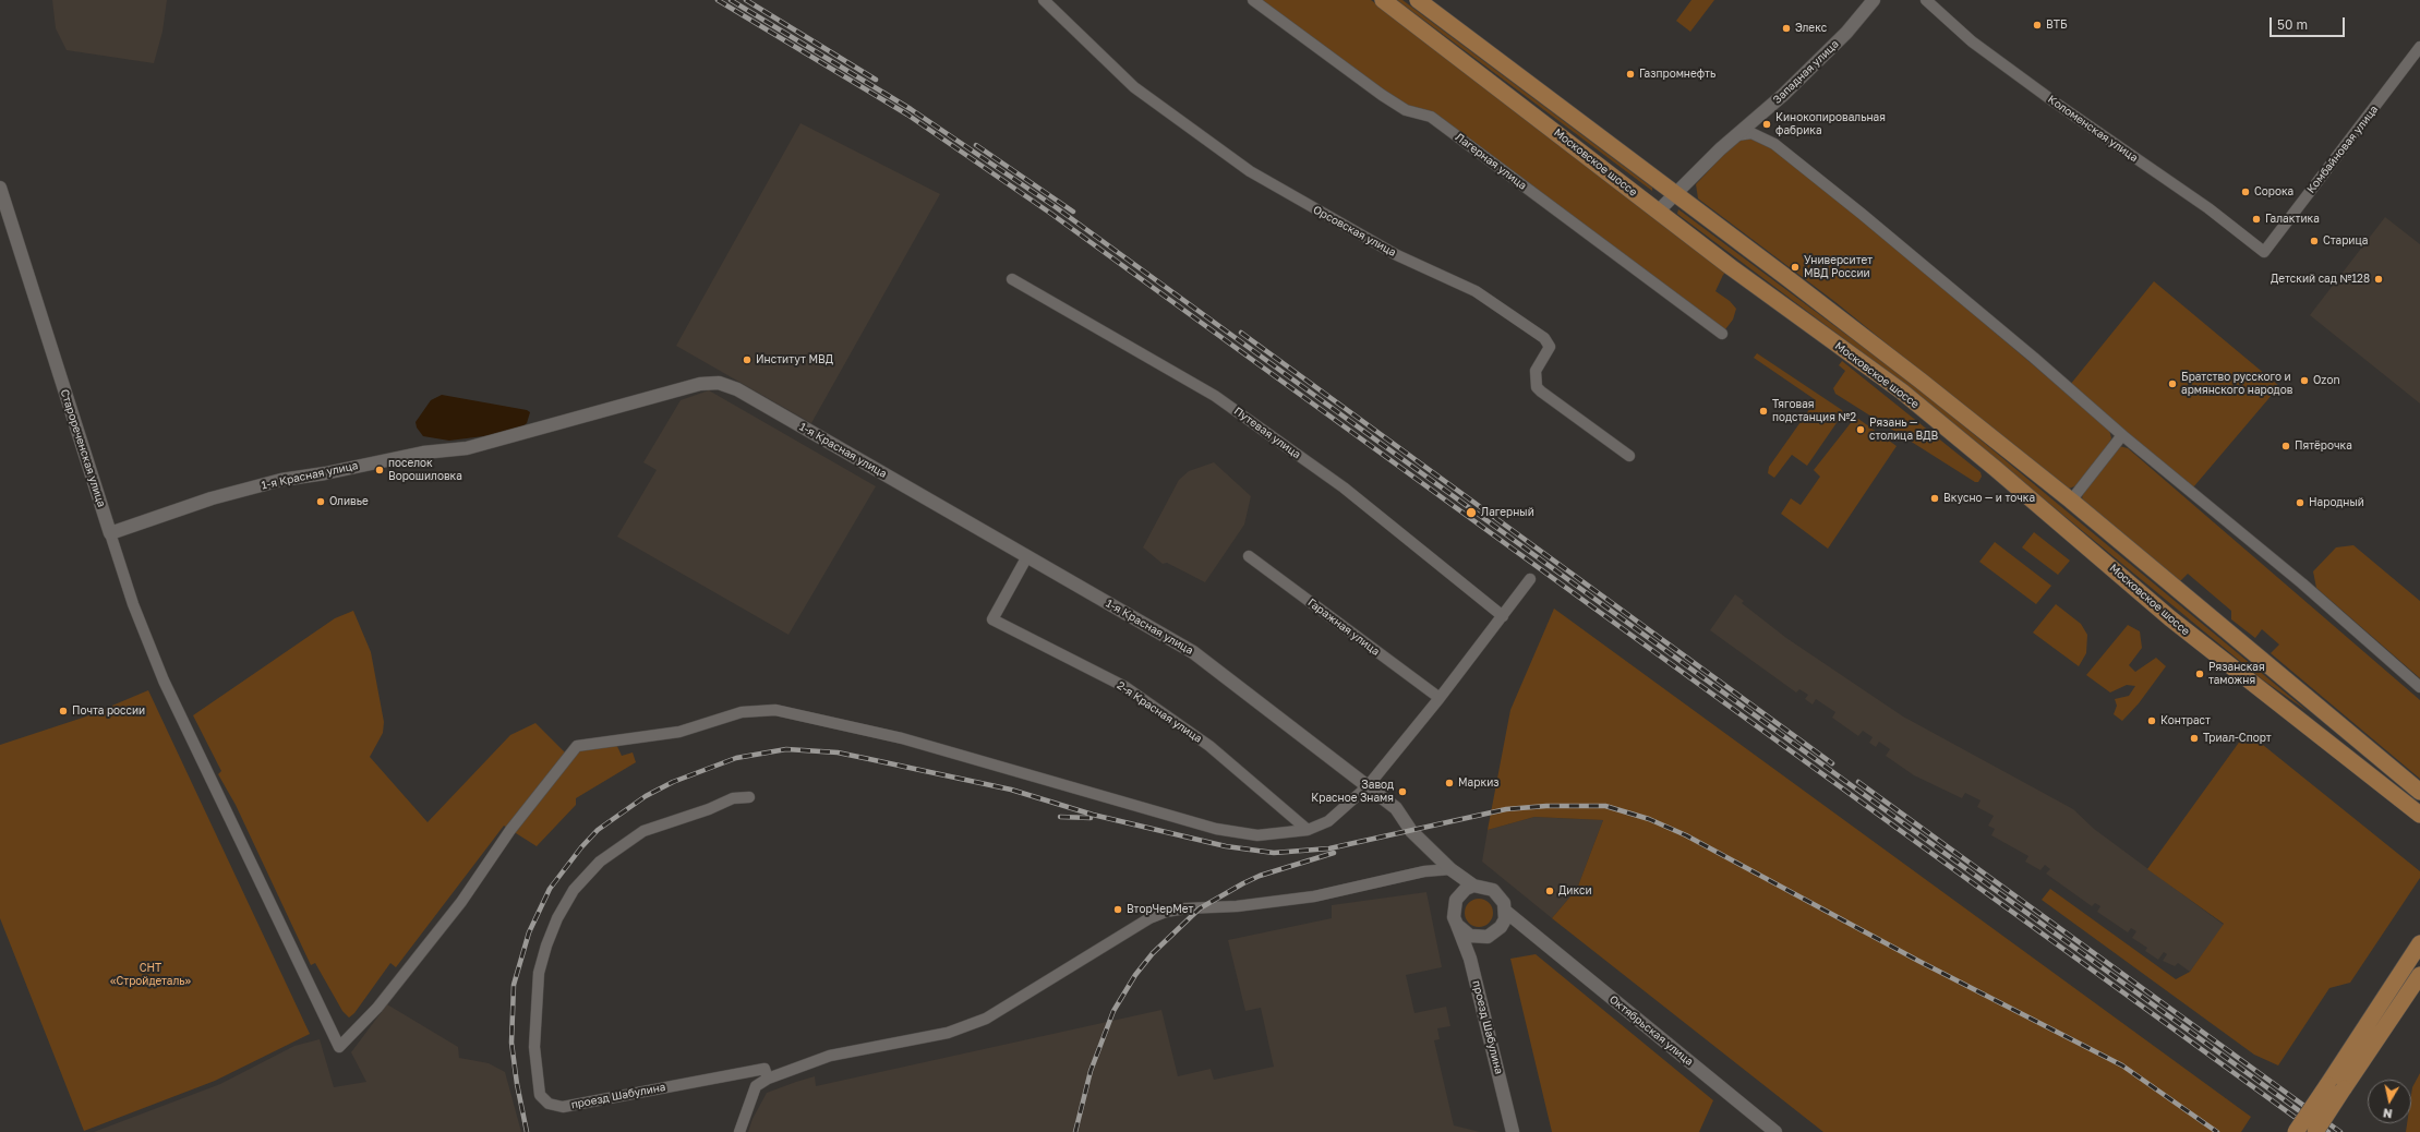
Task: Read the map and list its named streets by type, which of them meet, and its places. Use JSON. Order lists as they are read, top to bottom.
{
  "streets": {
    "main road": ["Московское шоссе"],
    "street": [
      "Западная улица",
      "Коломенская улица",
      "Комбайновая улица",
      "Лагерная улица",
      "Орсовская улица",
      "Путевая улица",
      "Старореченская улица",
      "1-я Красная улица",
      "Гаражная улица",
      "2-я Красная улица",
      "проезд Шабулина",
      "Октябрьская улица"
    ]
  },
  "crossings": [
    ["Западная улица", "Московское шоссе"],
    ["Коломенская улица", "Комбайновая улица"],
    ["Старореченская улица", "1-я Красная улица"],
    ["Старореченская улица", "2-я Красная улица"],
    ["1-я Красная улица", "2-я Красная улица"],
    ["1-я Красная улица", "проезд Шабулина"],
    ["1-я Красная улица", "Октябрьская улица"],
    ["проезд Шабулина", "Октябрьская улица"]
  ],
  "parks": ["СНТ «Стройдеталь»"],
  "places": [
    "ВТБ",
    "Элекс",
    "Газпромнефть",
    "Кинокопировальная фабрика",
    "Сорока",
    "Галактика",
    "Старица",
    "Университет МВД России",
    "Детский сад №128",
    "Институт МВД",
    "Ozon",
    "Братство русского и армянского народов",
    "Тяговая подстанция №2",
    "Рязань — столица ВДВ",
    "Пятёрочка",
    "поселок Ворошиловка",
    "Вкусно — и точка",
    "Оливье",
    "Народный",
    "Лагерный",
    "Рязанская таможня",
    "Почта россии",
    "Контраст",
    "Триал-Спорт",
    "Маркиз",
    "Завод Красное Знамя",
    "Дикси",
    "ВторЧерМет"
  ],
  "scale_bar": "50 m",
  "north": "bottom"
}
